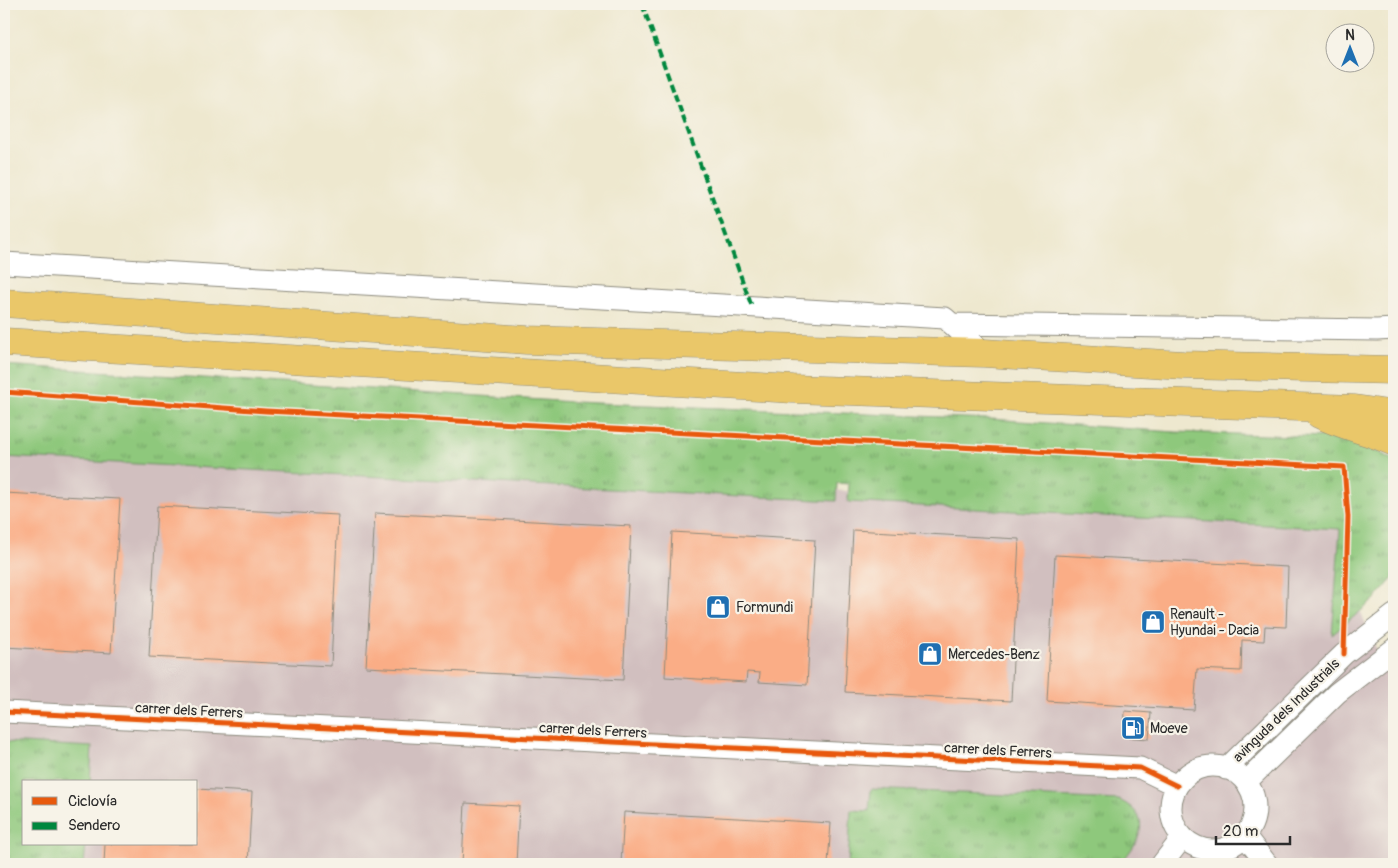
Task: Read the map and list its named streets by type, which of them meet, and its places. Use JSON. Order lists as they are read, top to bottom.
{
  "streets": {
    "street": ["carrer dels Ferrers", "avinguda dels Industrials"]
  },
  "crossings": [
    ["carrer dels Ferrers", "avinguda dels Industrials"]
  ],
  "places": {
    "shop": ["Formundi", "Renault - Hyundai - Dacia", "Mercedes-Benz"],
    "fuel station": ["Moeve"]
  },
  "legend": ["Ciclovía", "Sendero"],
  "scale_bar": "20 m",
  "north": "top"
}
